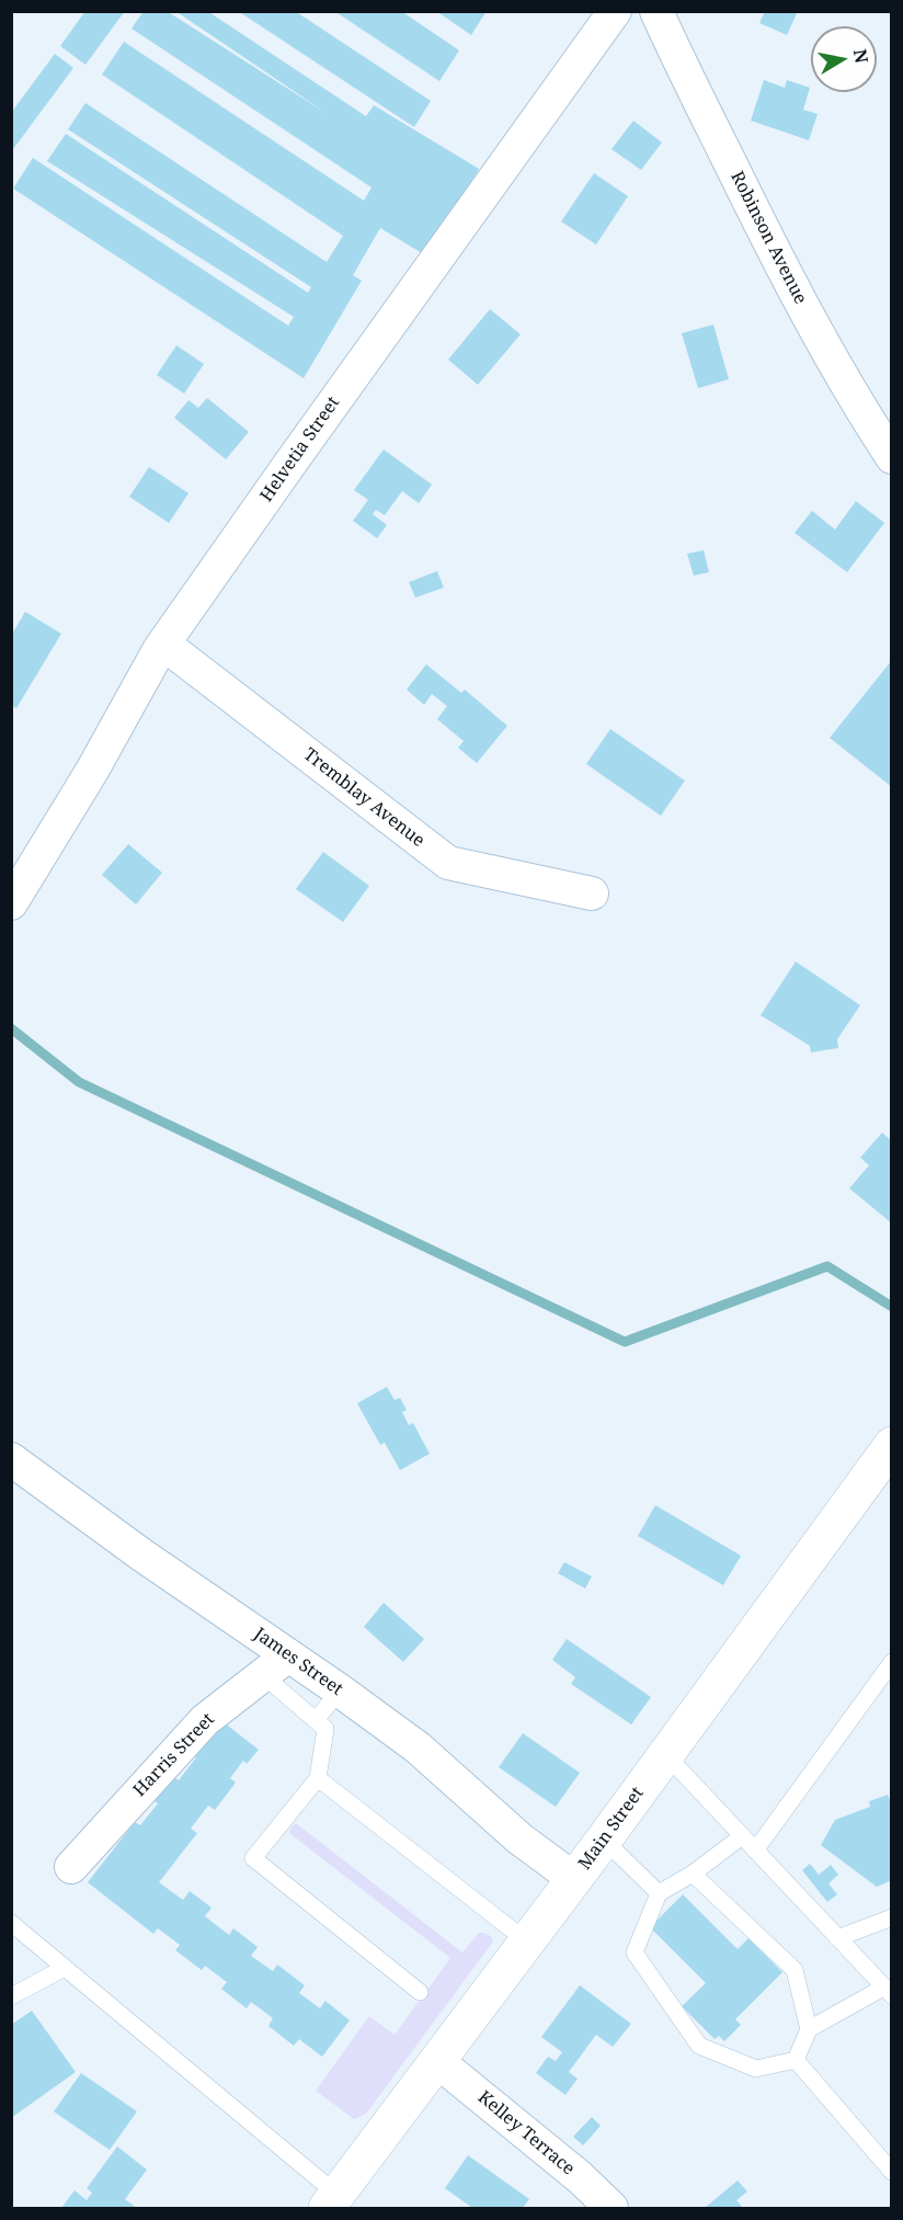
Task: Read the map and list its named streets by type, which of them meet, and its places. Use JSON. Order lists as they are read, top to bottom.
{
  "streets": {
    "main road": ["Main Street"],
    "street": [
      "Robinson Avenue",
      "Helvetia Street",
      "Tremblay Avenue",
      "James Street",
      "Harris Street",
      "Kelley Terrace"
    ]
  },
  "crossings": [
    ["Helvetia Street", "Tremblay Avenue"],
    ["James Street", "Harris Street"],
    ["James Street", "Main Street"],
    ["Main Street", "Kelley Terrace"]
  ],
  "north": "right"
}
